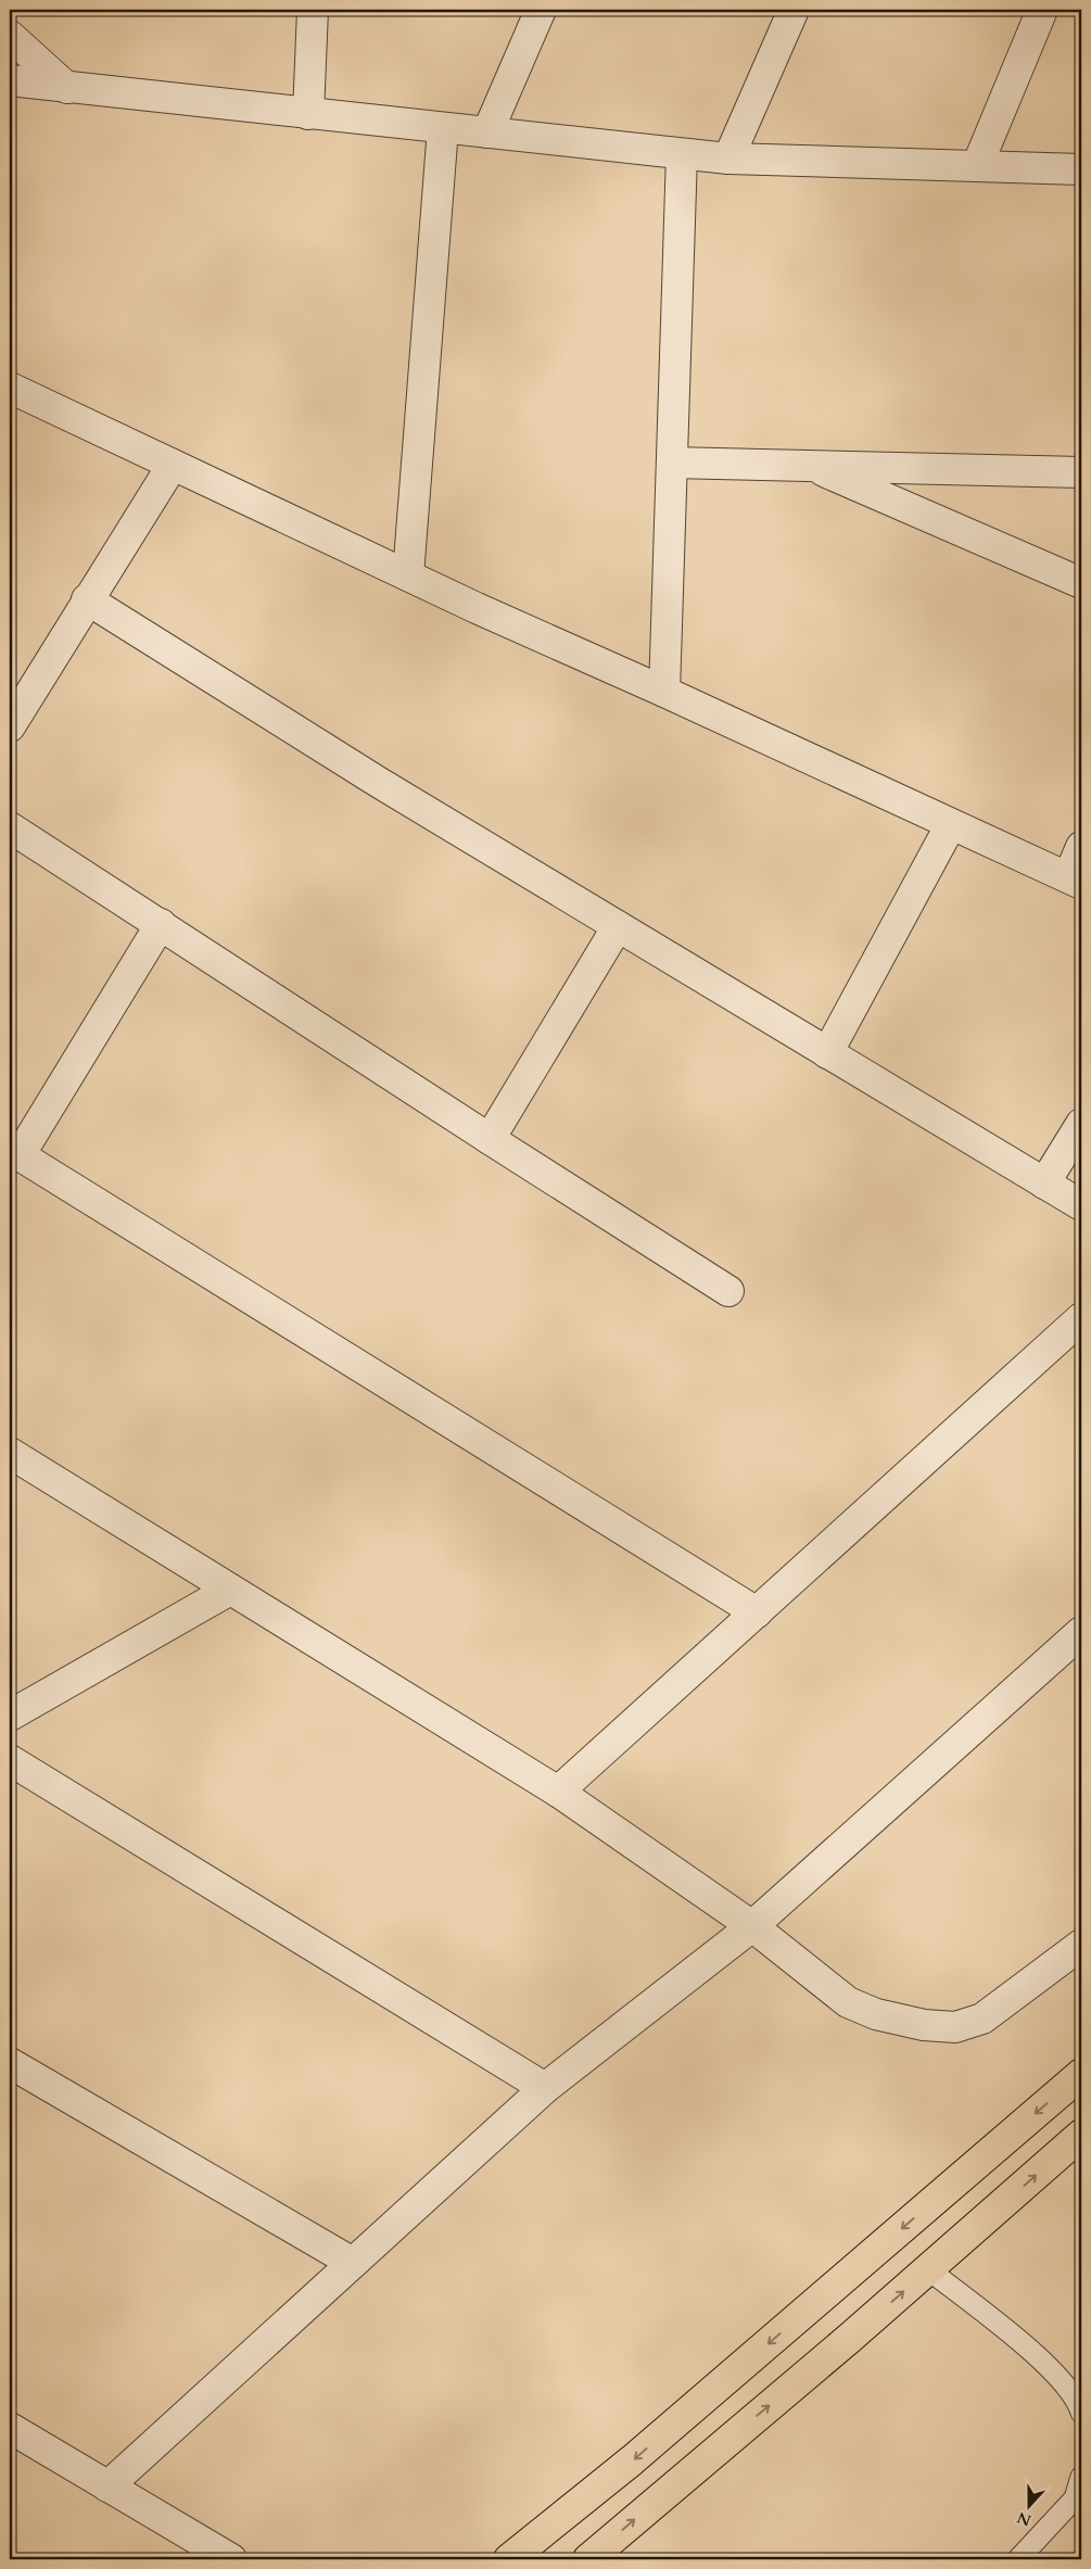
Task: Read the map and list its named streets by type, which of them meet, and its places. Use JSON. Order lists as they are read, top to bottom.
{
  "north": "bottom"
}
